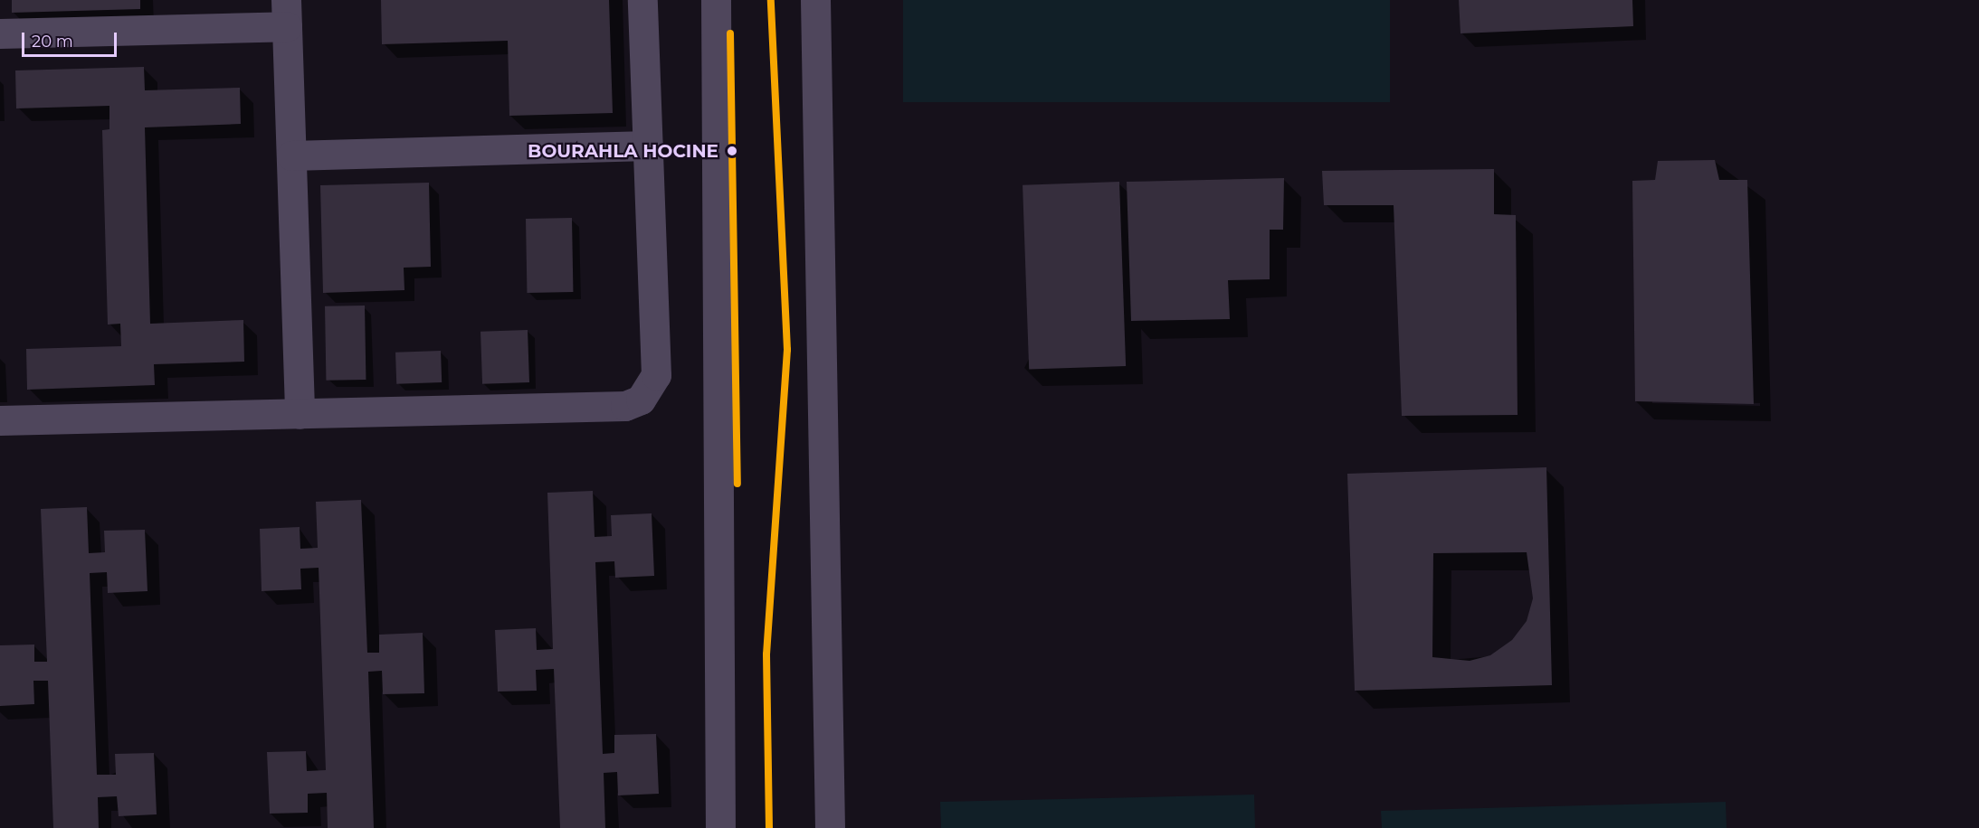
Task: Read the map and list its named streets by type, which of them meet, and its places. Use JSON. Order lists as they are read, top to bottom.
{
  "places": ["BOURAHLA HOCINE"],
  "scale_bar": "20 m"
}
